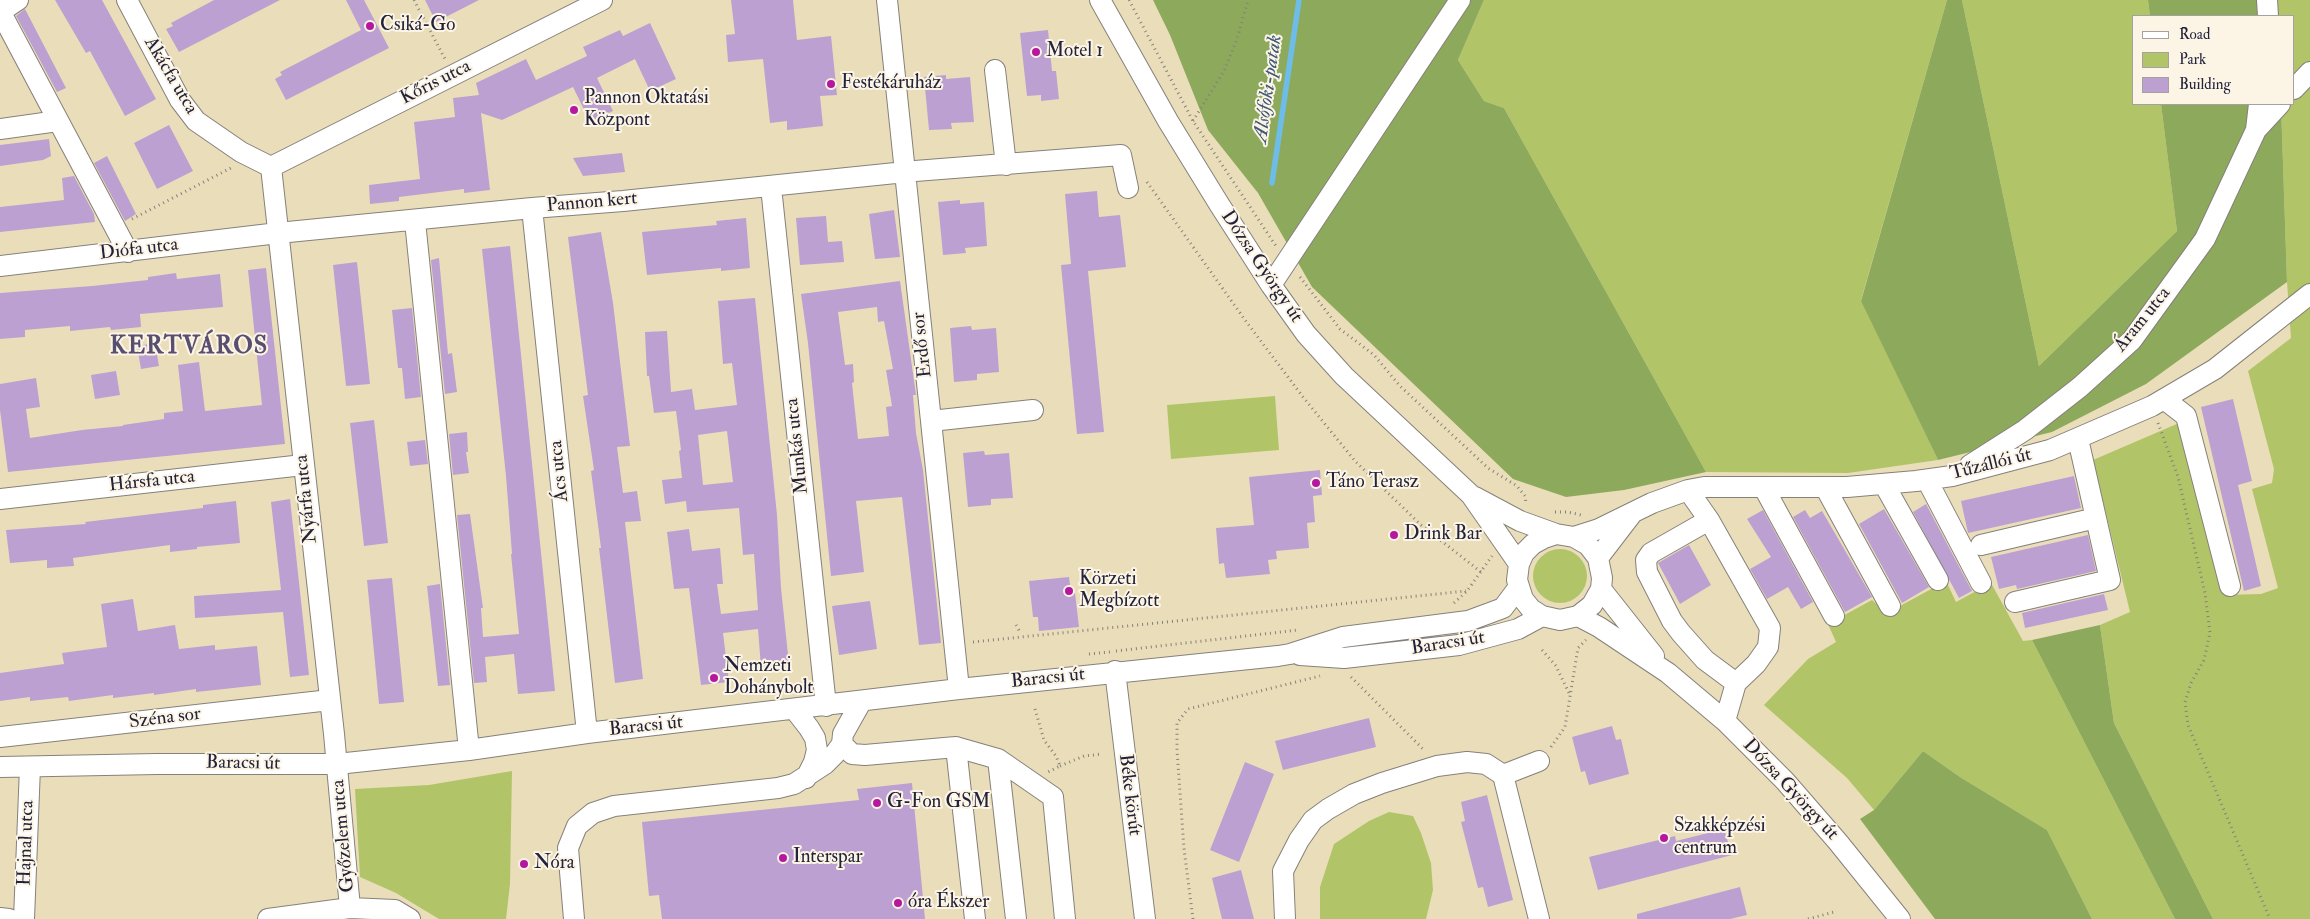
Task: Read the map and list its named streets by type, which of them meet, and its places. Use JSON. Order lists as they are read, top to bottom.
{
  "streets": {
    "street": [
      "Akácfa utca",
      "Kőris utca",
      "Pannon kert",
      "Diófa utca",
      "Dózsa György út",
      "Áram utca",
      "Erdő sor",
      "Munkás utca",
      "Tűzállói út",
      "Ács utca",
      "Hársfa utca",
      "Nyárfa utca",
      "Baracsi út",
      "Széna sor",
      "Béke körút",
      "Győzelem utca",
      "Hajnal utca"
    ]
  },
  "crossings": [
    ["Akácfa utca", "Kőris utca"],
    ["Pannon kert", "Diófa utca"],
    ["Pannon kert", "Erdő sor"],
    ["Pannon kert", "Munkás utca"],
    ["Pannon kert", "Ács utca"],
    ["Pannon kert", "Nyárfa utca"],
    ["Diófa utca", "Nyárfa utca"],
    ["Dózsa György út", "Tűzállói út"],
    ["Dózsa György út", "Baracsi út"],
    ["Áram utca", "Tűzállói út"],
    ["Erdő sor", "Baracsi út"],
    ["Munkás utca", "Baracsi út"],
    ["Tűzállói út", "Baracsi út"],
    ["Ács utca", "Baracsi út"],
    ["Hársfa utca", "Nyárfa utca"],
    ["Nyárfa utca", "Baracsi út"],
    ["Nyárfa utca", "Széna sor"],
    ["Nyárfa utca", "Győzelem utca"],
    ["Baracsi út", "Béke körút"],
    ["Baracsi út", "Győzelem utca"],
    ["Baracsi út", "Hajnal utca"]
  ],
  "districts": ["KERTVÁROS"],
  "water": ["Alsófoki-patak"],
  "places": [
    "Csiká-Go",
    "Motel 1",
    "Festékáruház",
    "Pannon Oktatási Központ",
    "Táno Terasz",
    "Drink Bar",
    "Körzeti Megbízott",
    "Nemzeti Dohánybolt",
    "G-Fon GSM",
    "Szakképzési centrum",
    "Interspar",
    "Nóra",
    "óra Ékszer"
  ],
  "legend": ["Road", "Park", "Building"]
}
